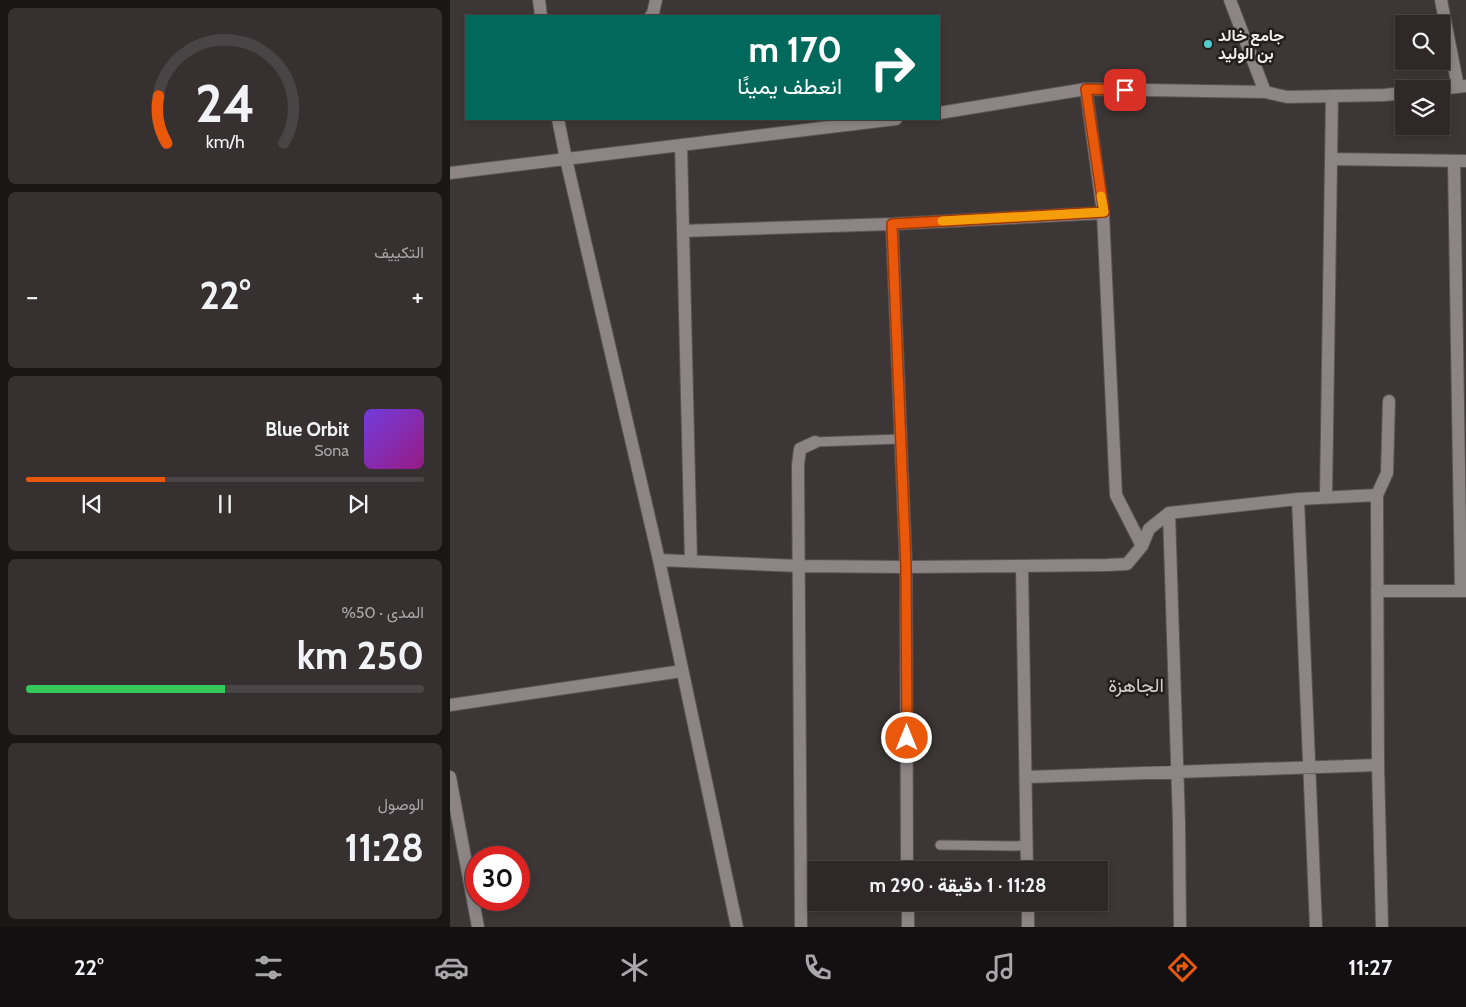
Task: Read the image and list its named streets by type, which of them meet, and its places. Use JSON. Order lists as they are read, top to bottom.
{
  "districts": ["الجاهزة"],
  "places": ["جامع خالد بن الوليد"],
  "page": {
    "turn": ["170 m", "انعطف يمينًا"],
    "tile": [
      "التكييف",
      ["المدى · 50%", "250 km"],
      ["الوصول", "11:28"]
    ],
    "heat": ["−", "22°", "+"],
    "song": ["Blue Orbit", "Sona"],
    "limit": "30",
    "trip": "11:28 · 1 دقيقة · 290 m",
    "tabs": ["11:27", "22°"],
    "gauge": ["24", "km/h"]
  }
}
